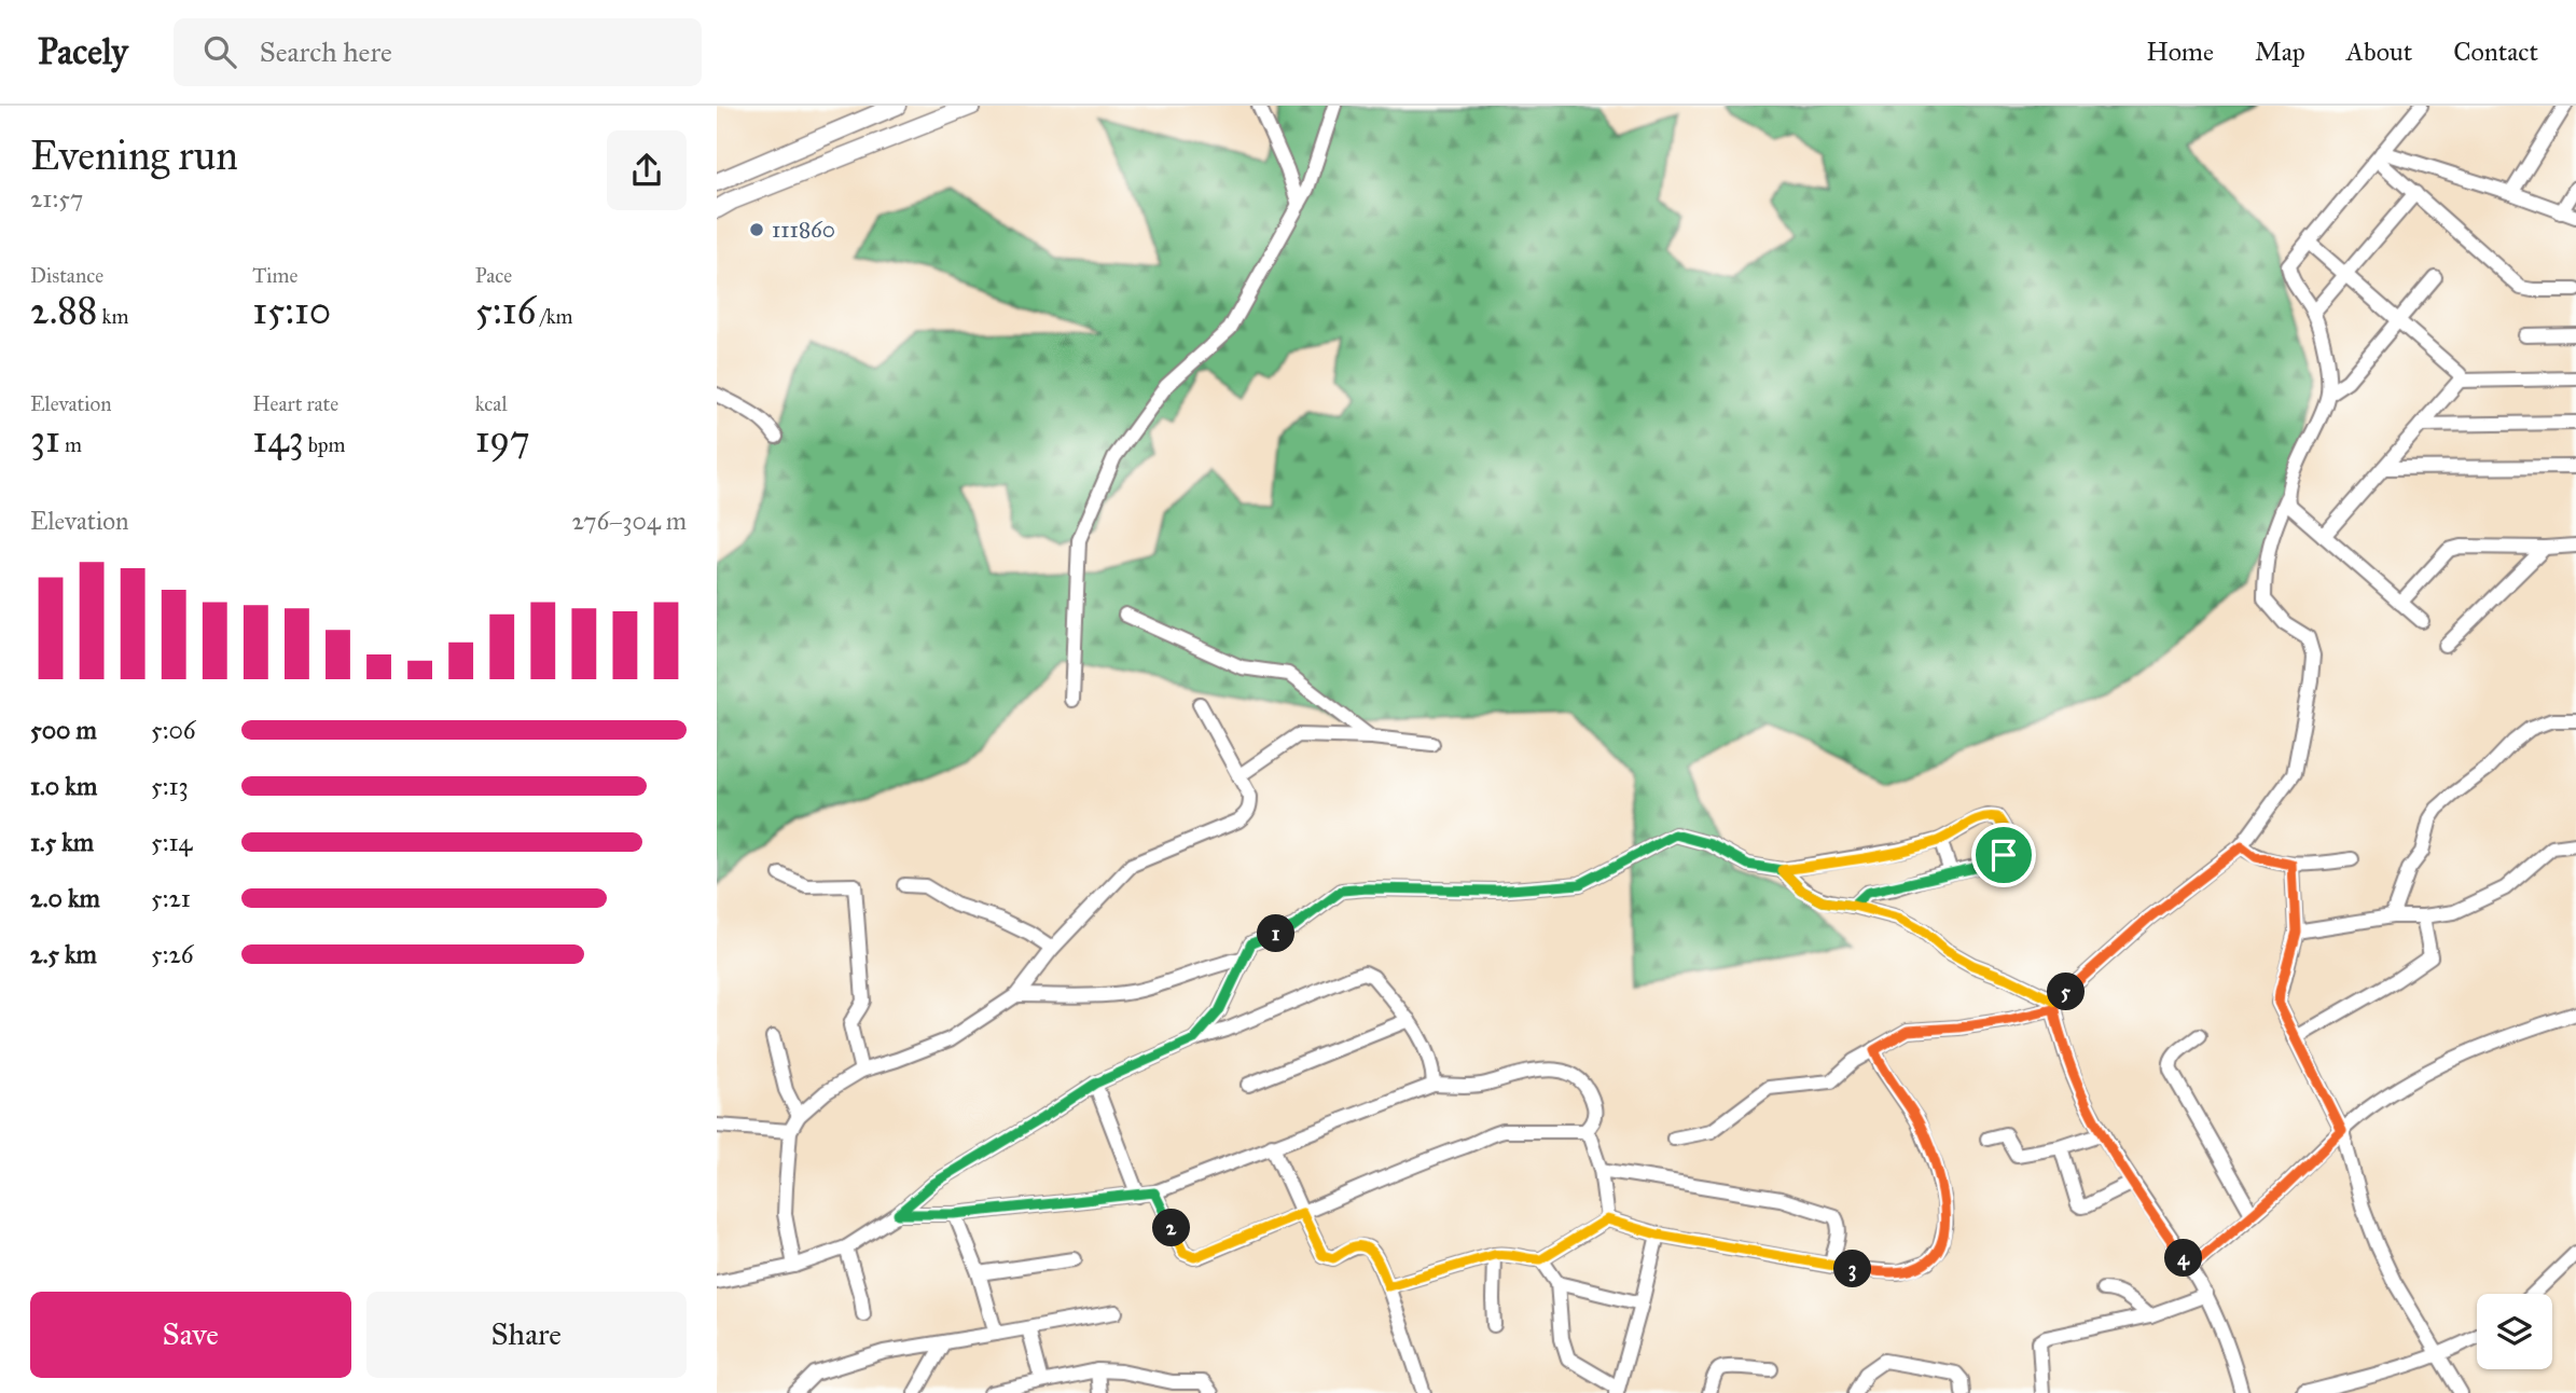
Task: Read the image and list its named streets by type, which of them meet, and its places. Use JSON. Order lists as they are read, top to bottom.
{
  "places": ["111860"],
  "page": {
    "header": "Pacely",
    "search": "Search here",
    "nav": [
      "Home",
      "Map",
      "About",
      "Contact"
    ],
    "heading": ["Evening run", "21:57"],
    "stats": [
      ["Distance", "2.88 km"],
      ["Time", "15:10"],
      ["Pace", "5:16 /km"],
      ["Elevation", "31 m"],
      ["Heart rate", "143 bpm"],
      ["kcal", "197"]
    ],
    "chart": ["Elevation", "276–304 m"],
    "list": [
      {
        "name": "500 m",
        "note": "5:06"
      },
      {
        "name": "1.0 km",
        "note": "5:13"
      },
      {
        "name": "1.5 km",
        "note": "5:14"
      },
      {
        "name": "2.0 km",
        "note": "5:21"
      },
      {
        "name": "2.5 km",
        "note": "5:26"
      }
    ],
    "pins": [
      "1",
      "5",
      "2",
      "4",
      "3"
    ],
    "buttons": ["Save", "Share"]
  }
}
